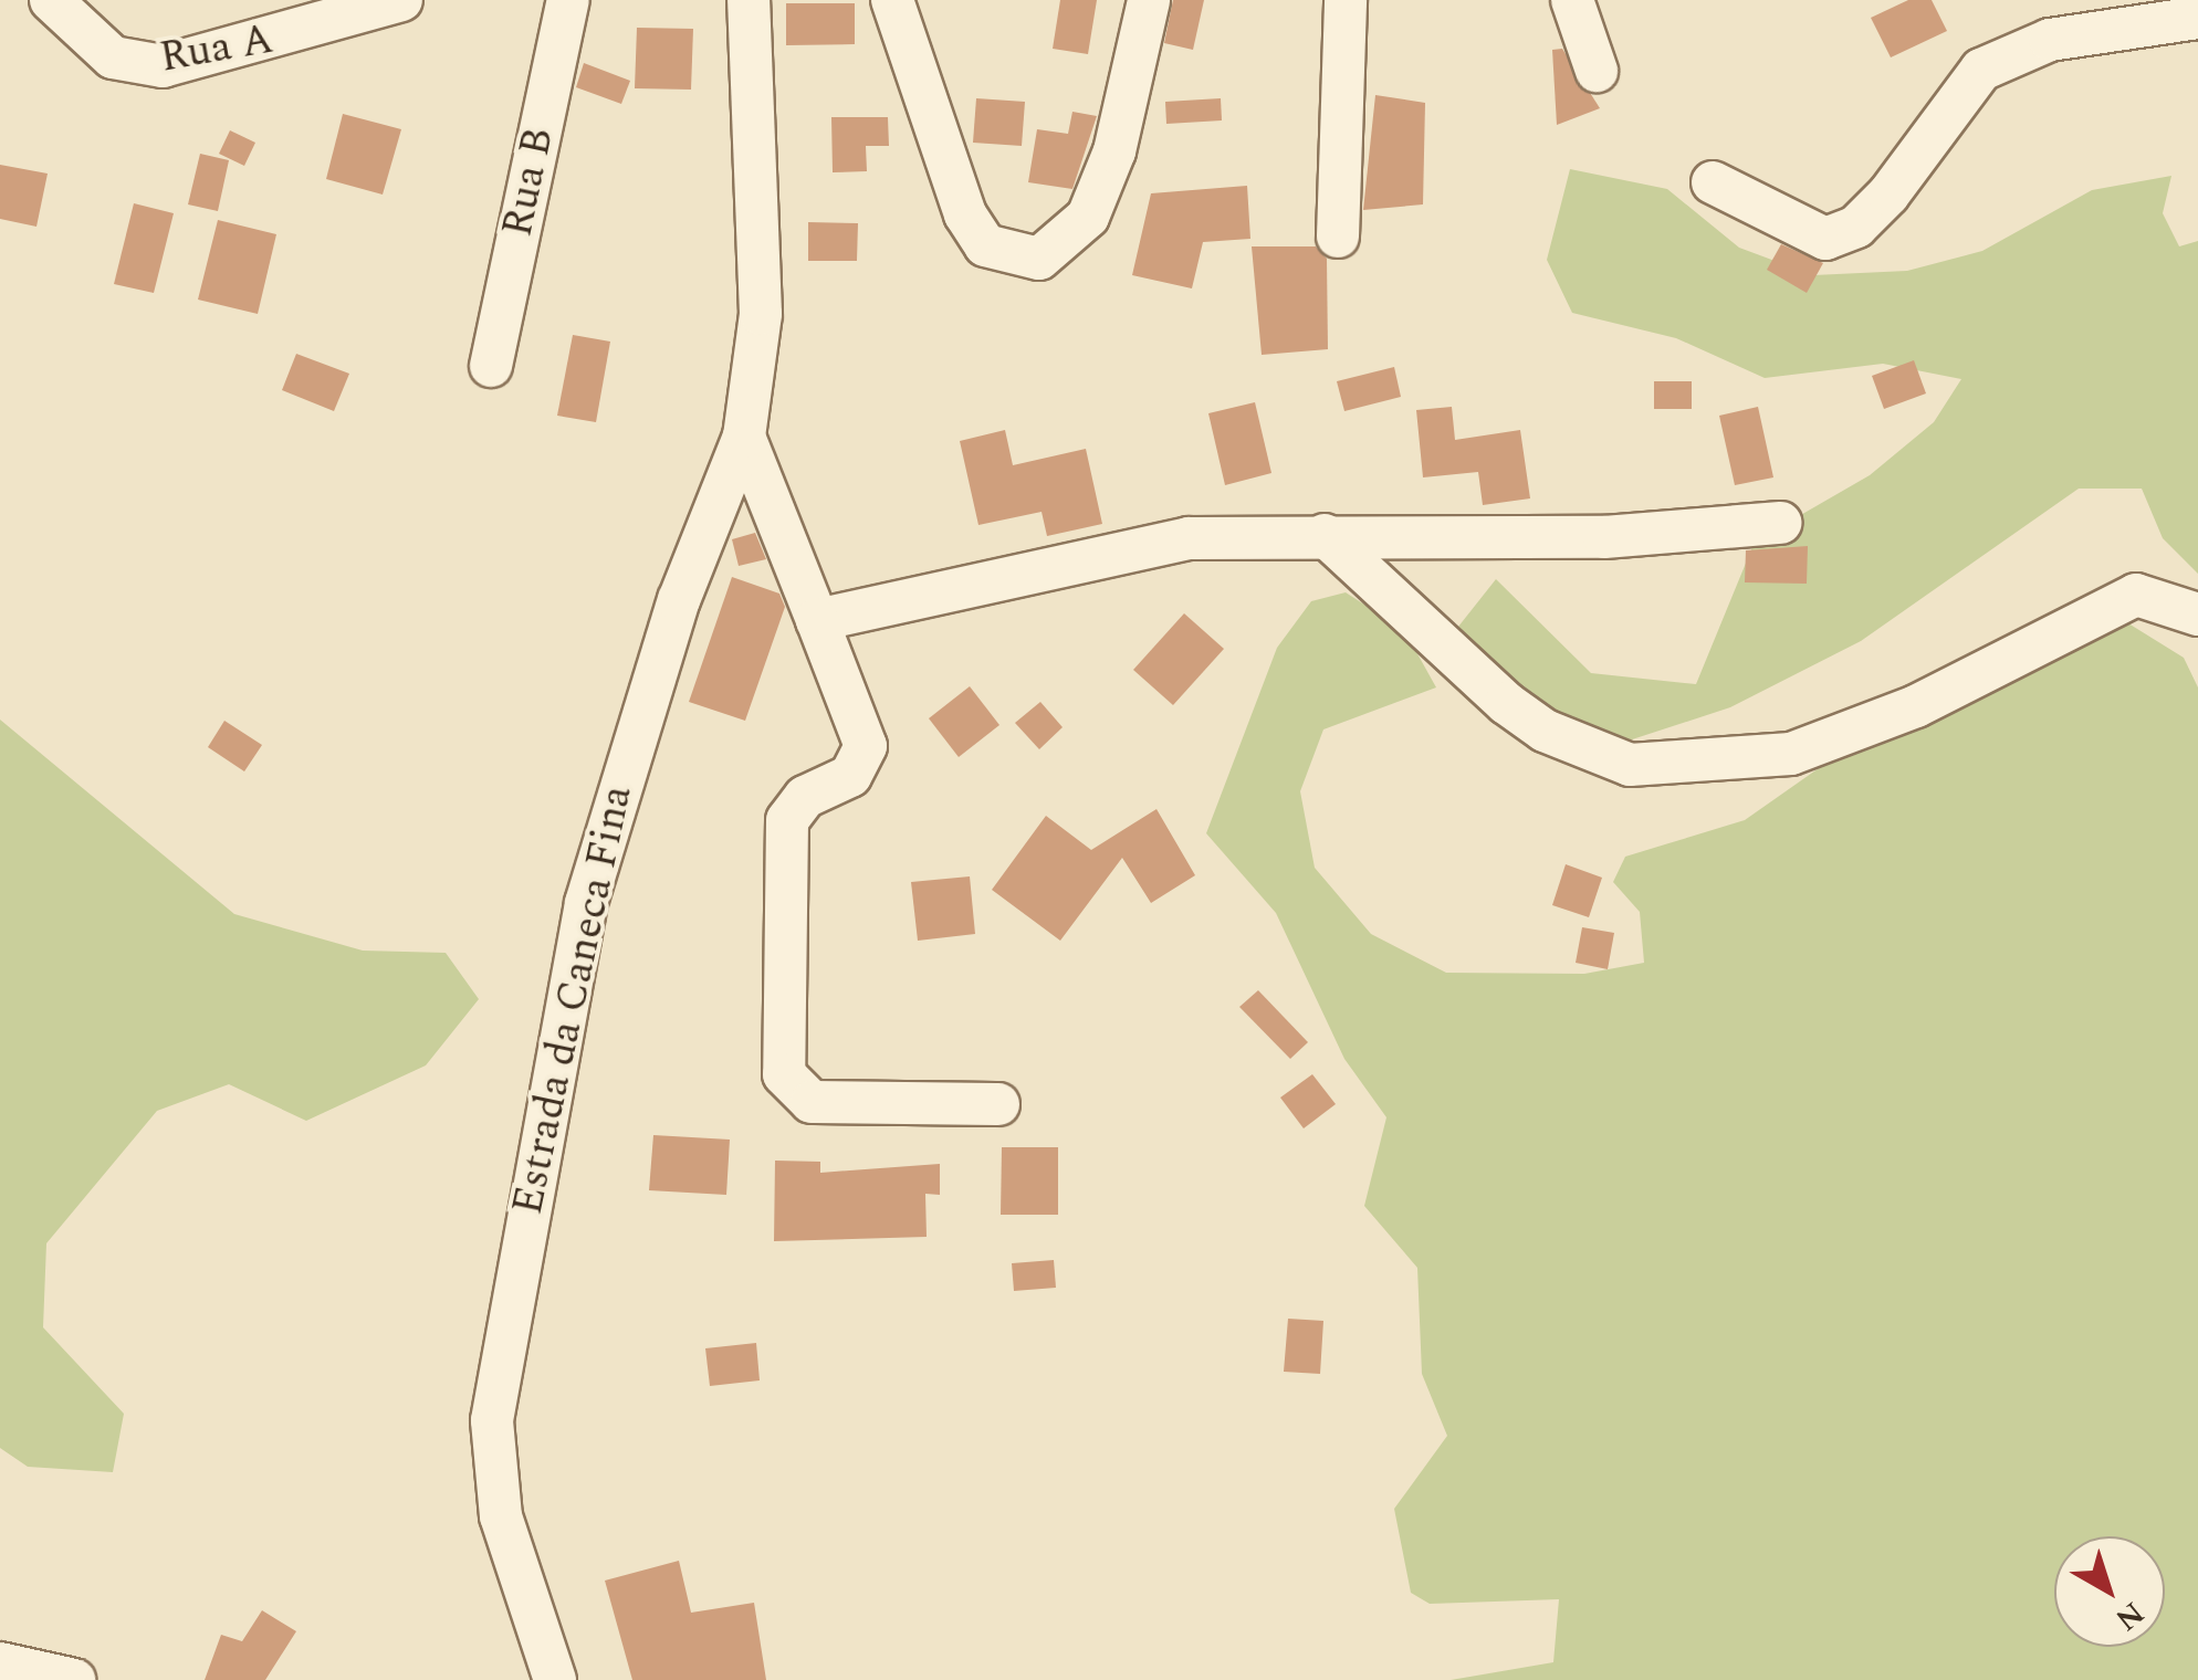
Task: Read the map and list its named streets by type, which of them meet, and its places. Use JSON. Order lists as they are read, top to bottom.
{
  "streets": {
    "street": ["Rua A", "Rua B", "Estrada da Caneca Fina"]
  },
  "north": "bottom right"
}
